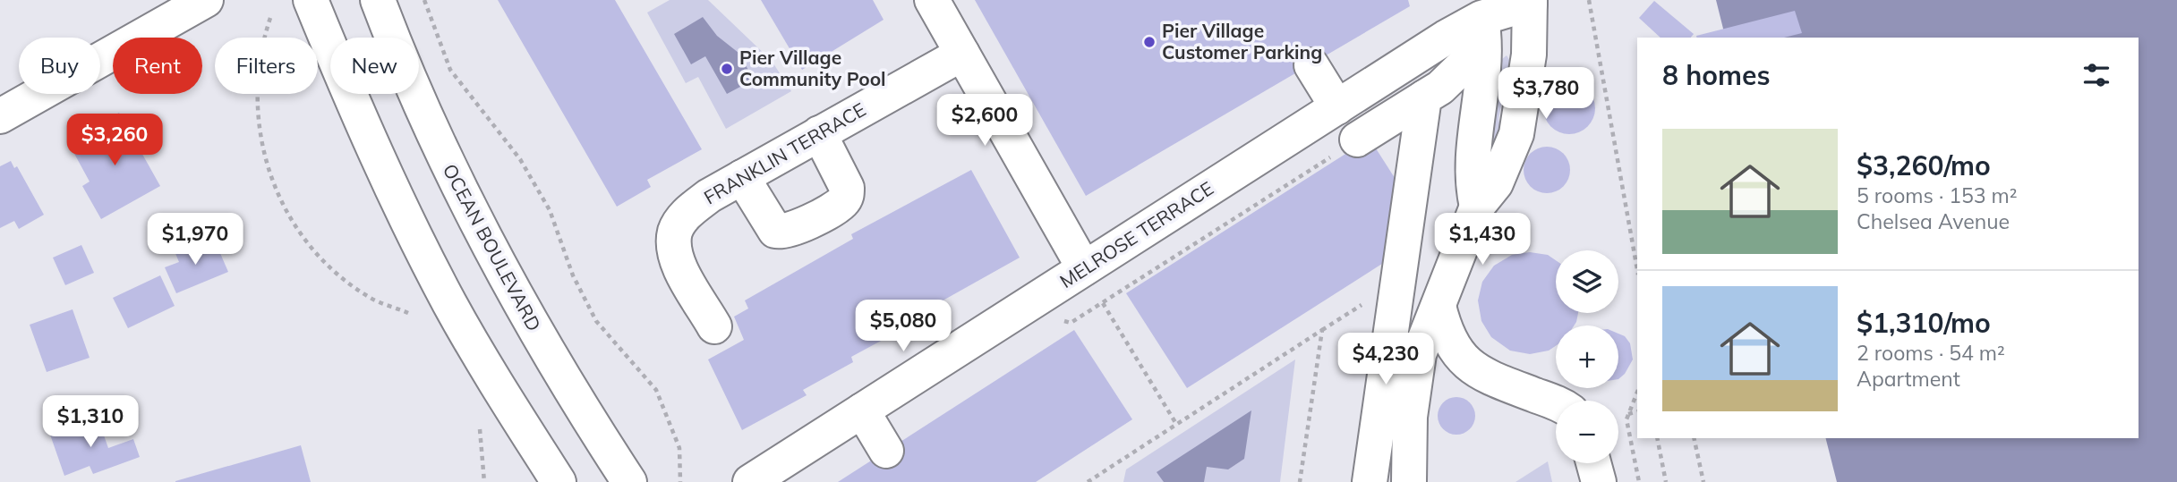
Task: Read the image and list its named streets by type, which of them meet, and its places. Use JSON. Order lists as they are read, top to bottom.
{
  "streets": {
    "street": ["FRANKLIN TERRACE", "MELROSE TERRACE", "OCEAN BOULEVARD"]
  },
  "places": ["Pier Village Customer Parking", "Pier Village Community Pool"],
  "page": {
    "chip": [
      "Buy",
      "Rent",
      "Filters",
      "New"
    ],
    "heading": "8 homes",
    "price": [
      "$3,780",
      "$2,600",
      "$3,260",
      "$1,970",
      "$1,430",
      "$5,080",
      "$4,230",
      "$1,310"
    ],
    "list": [
      {
        "name": "$3,260/mo",
        "note": "5 rooms · 153 m² · Chelsea Avenue"
      },
      {
        "name": "$1,310/mo",
        "note": "2 rooms · 54 m² · Apartment"
      }
    ],
    "map_buttons": ["+", "−"]
  }
}
